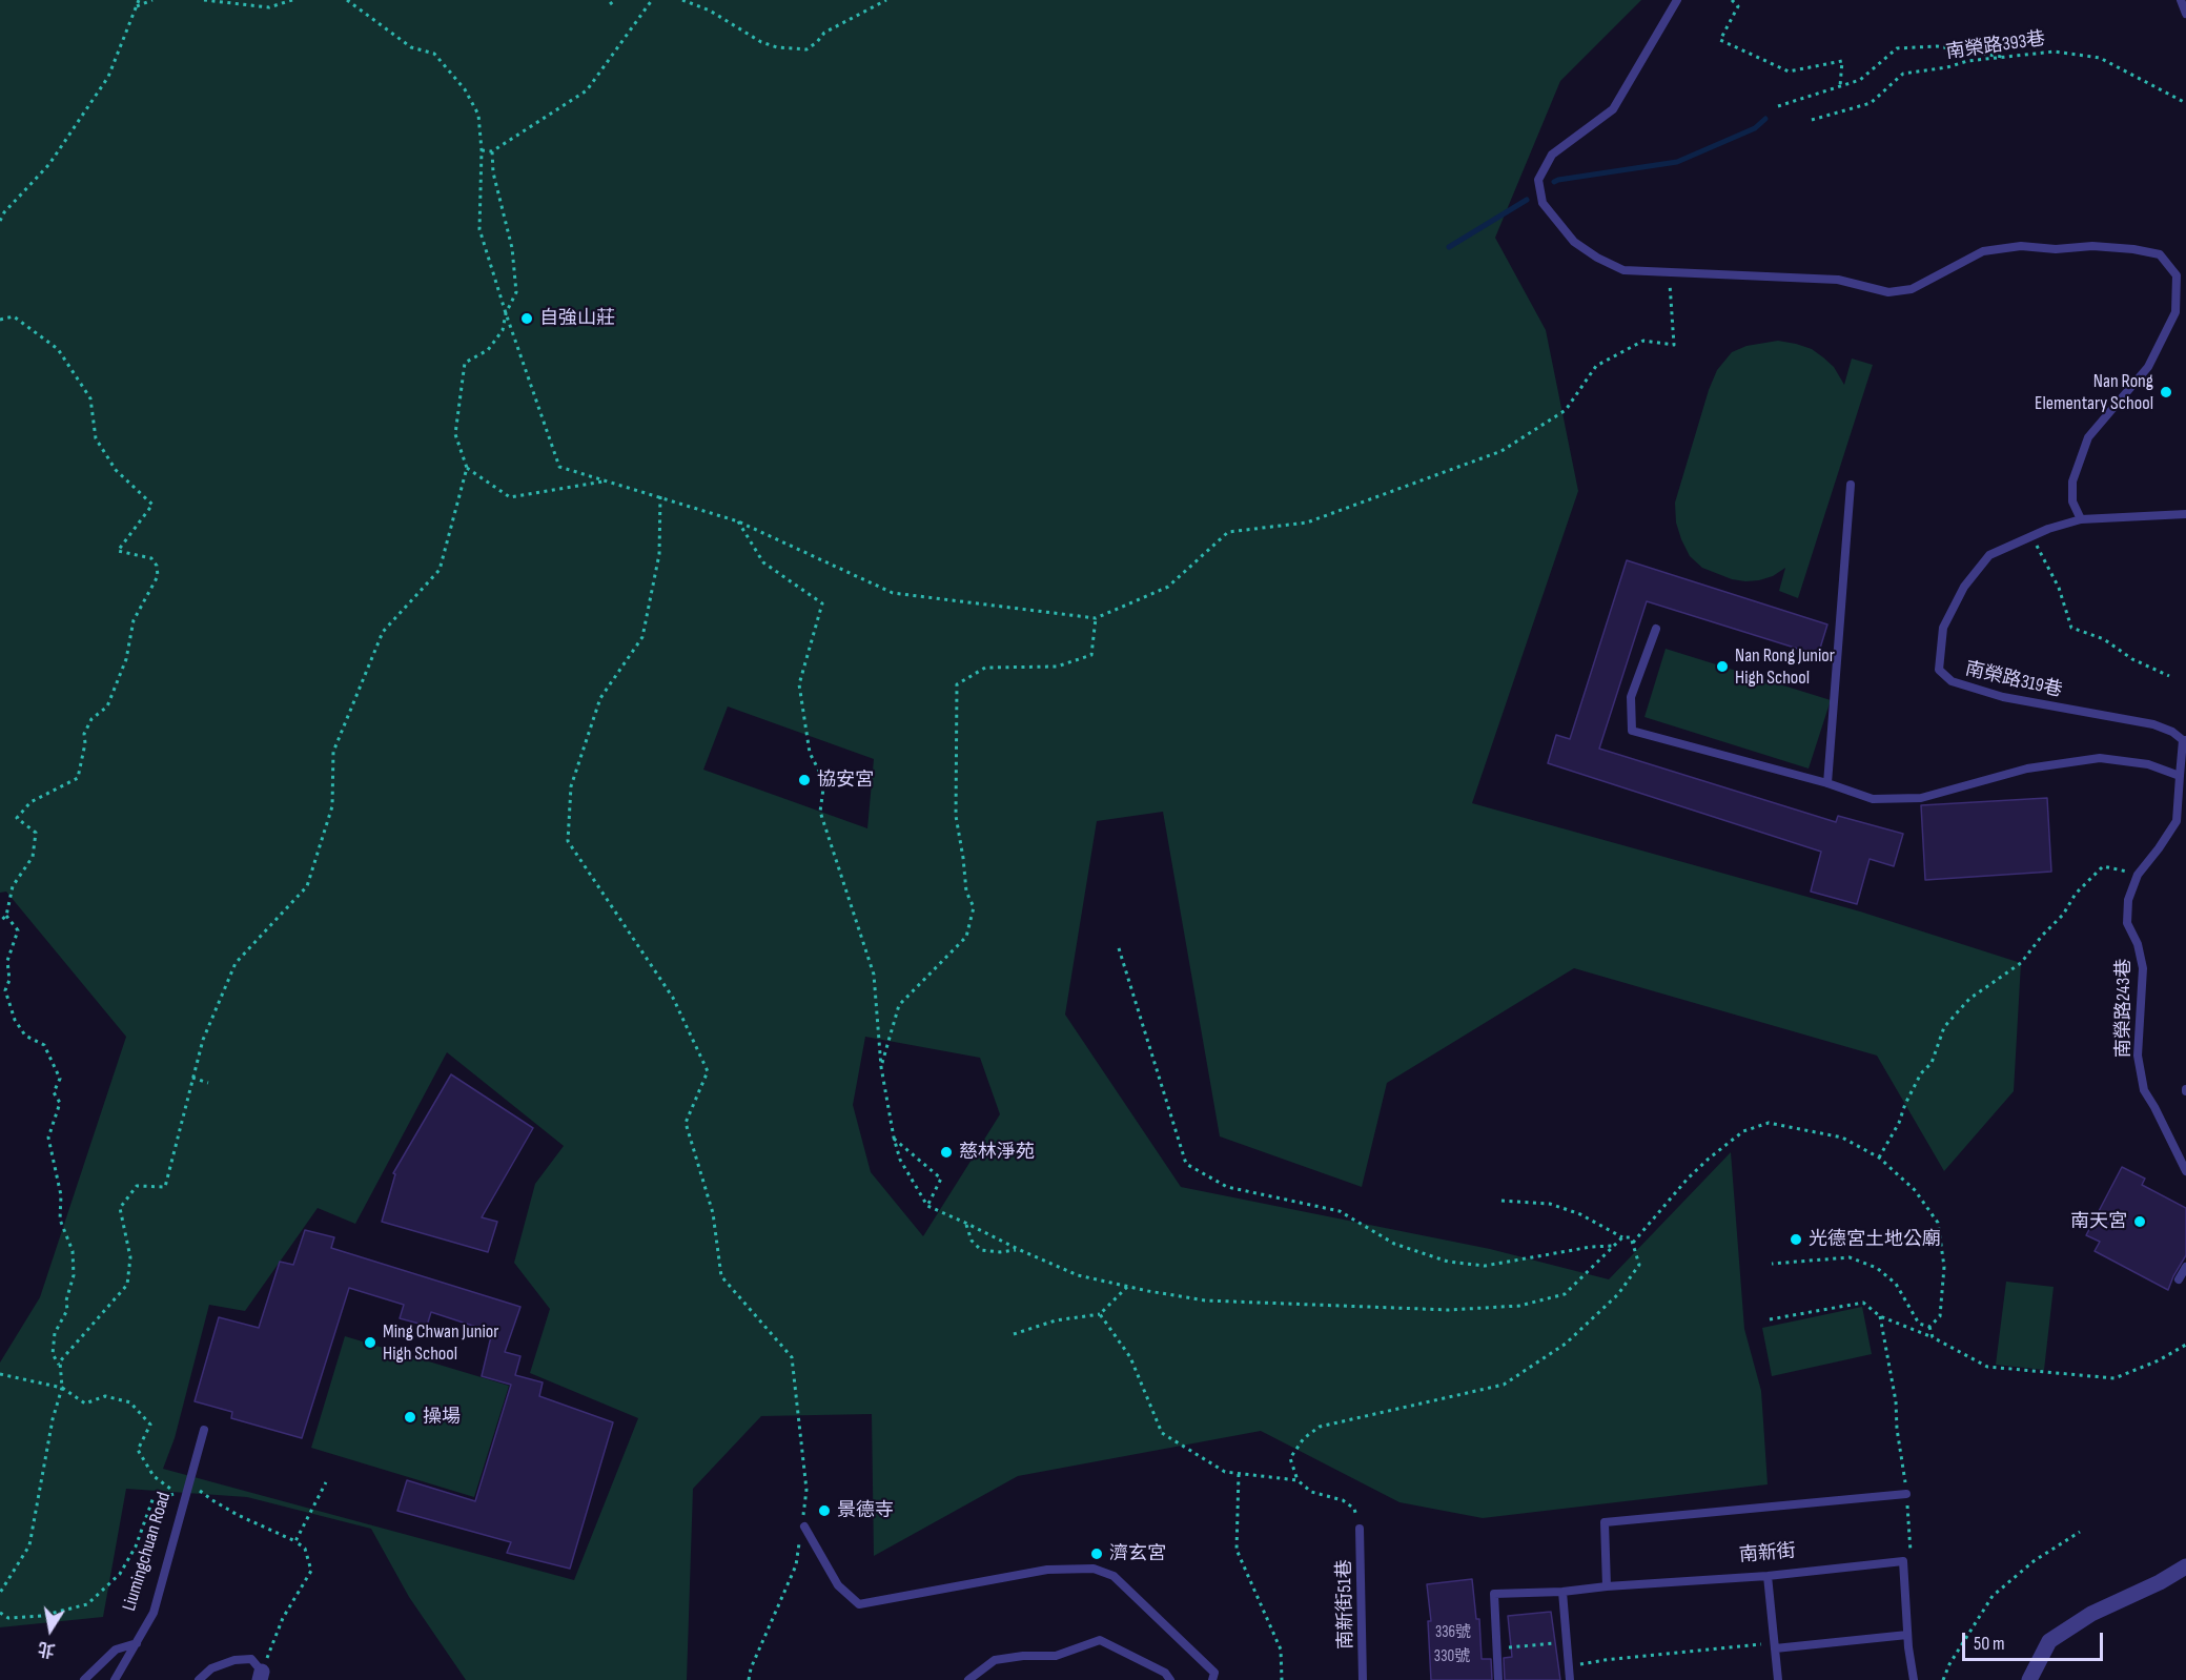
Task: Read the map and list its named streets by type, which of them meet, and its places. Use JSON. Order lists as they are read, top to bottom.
{
  "streets": {
    "lane": [
      "南榮路319巷",
      "南榮路243巷",
      "Liumingchuan Road",
      "南新街",
      "南新街51巷"
    ],
    "path": ["南榮路393巷"]
  },
  "crossings": [
    ["南榮路319巷", "南榮路243巷"]
  ],
  "places": [
    "自強山莊",
    "Nan Rong Elementary School",
    "Nan Rong Junior High School",
    "協安宮",
    "慈林淨苑",
    "南天宮",
    "光德宮土地公廟",
    "Ming Chwan Junior High School",
    "操場",
    "景德寺",
    "濟玄宮"
  ],
  "house_numbers": ["336號", "330號"],
  "scale_bar": "50 m",
  "north": "bottom"
}
